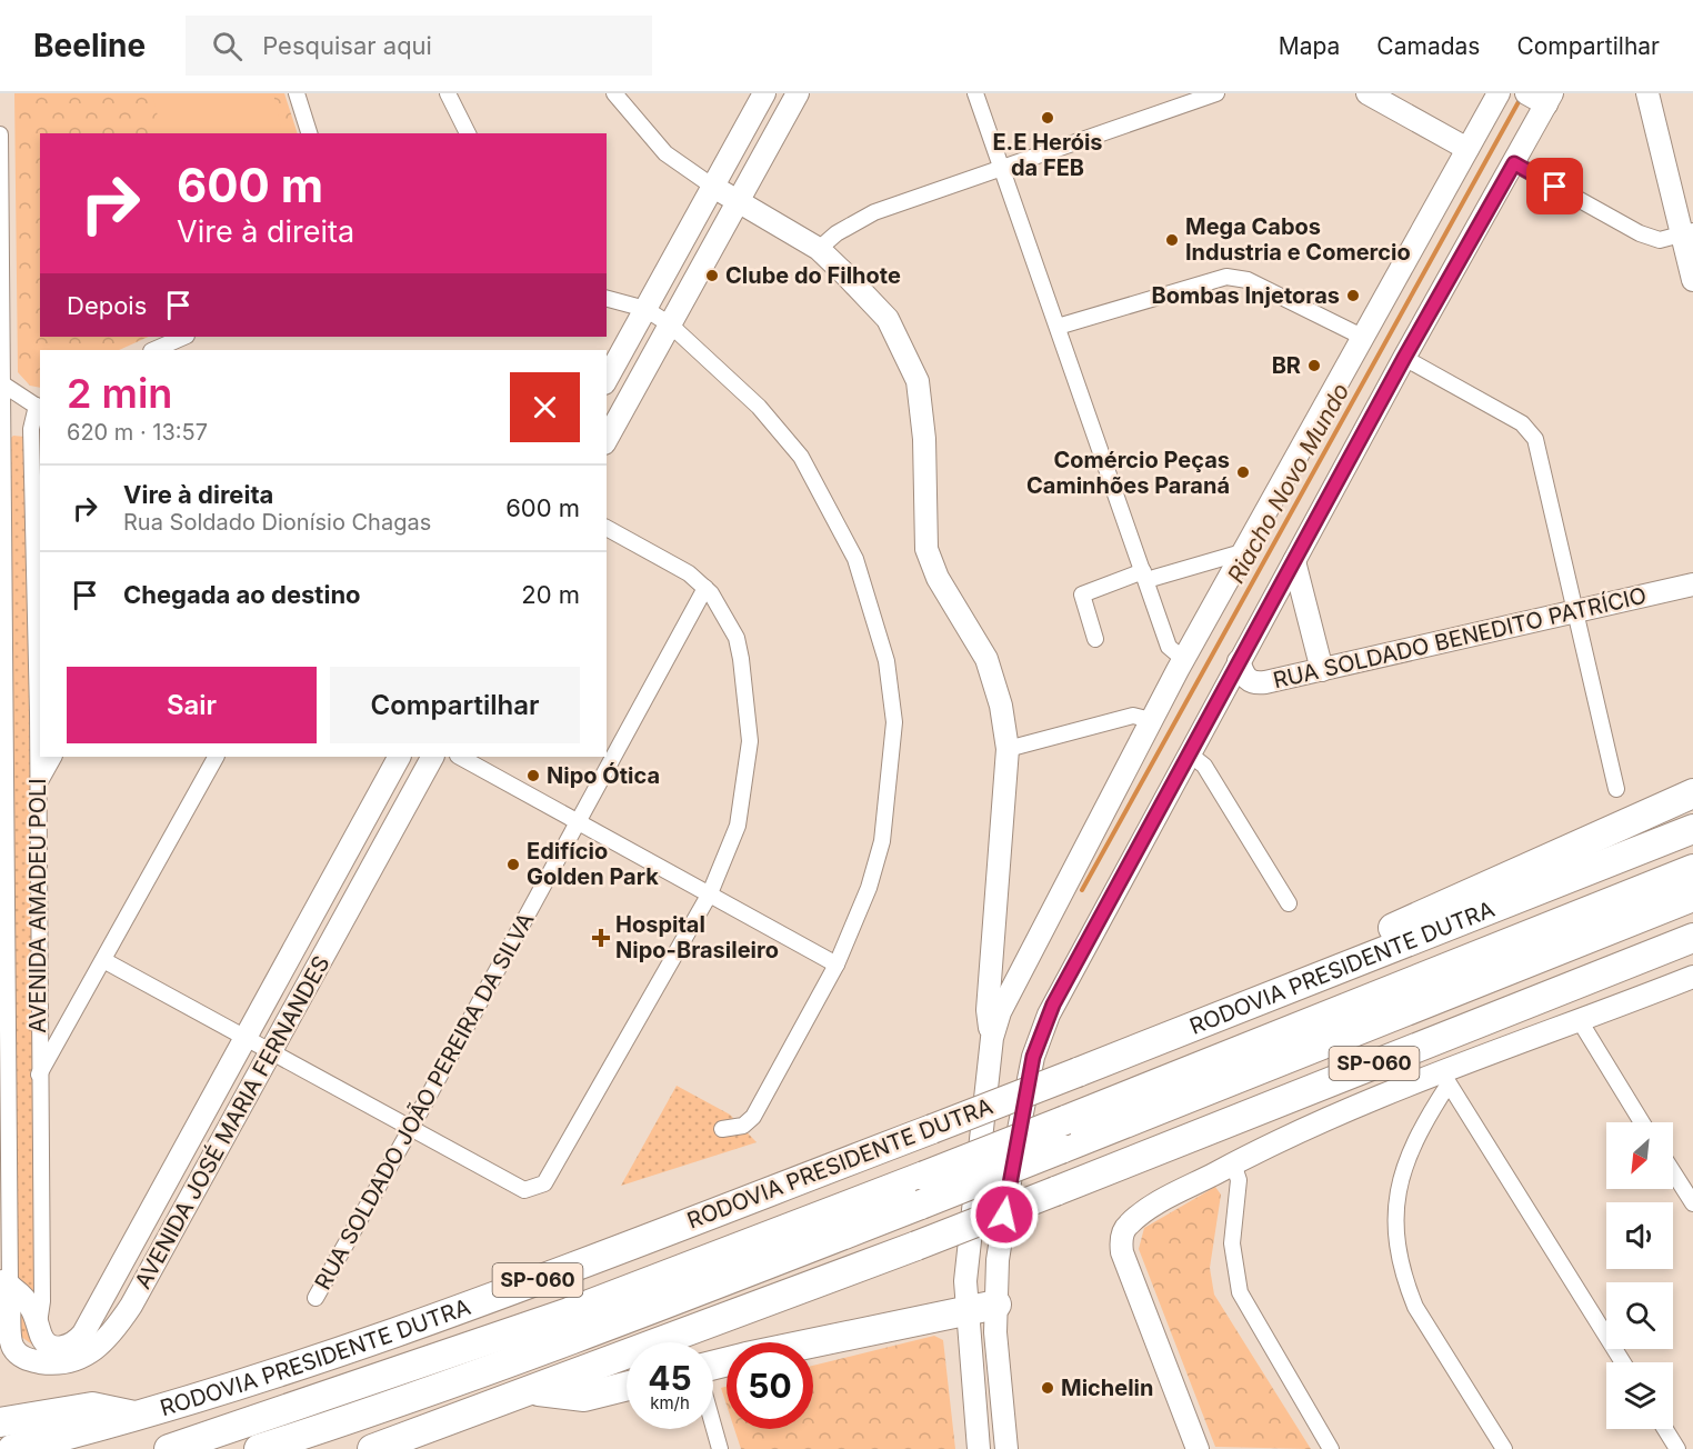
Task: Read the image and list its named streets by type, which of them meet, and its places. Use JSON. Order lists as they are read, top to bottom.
{
  "streets": {
    "highway": ["RODOVIA PRESIDENTE DUTRA", "SP-060"],
    "main road": ["RUA SOLDADO BENEDITO PATRÍCIO", "AVENIDA JOSÉ MARIA FERNANDES"],
    "street": ["AVENIDA AMADEU POLI", "RUA SOLDADO JOÃO PEREIRA DA SILVA"]
  },
  "crossings": [
    ["AVENIDA AMADEU POLI", "AVENIDA JOSÉ MARIA FERNANDES"]
  ],
  "water": ["Riacho Novo Mundo"],
  "places": {
    "other": [
      "E.E Heróis da FEB",
      "Mega Cabos Industria e Comercio",
      "Clube do Filhote",
      "Bombas Injetoras",
      "BR",
      "Comércio Peças Caminhões Paraná",
      "Nipo Ótica",
      "Edifício Golden Park",
      "Michelin"
    ],
    "health": ["Hospital Nipo-Brasileiro"]
  },
  "north": "bottom left",
  "page": {
    "header": "Beeline",
    "search": "Pesquisar aqui",
    "nav": ["Mapa", "Camadas", "Compartilhar"],
    "turn": ["600 m", "Vire à direita"],
    "then": "Depois",
    "heading": ["2 min", "620 m · 13:57"],
    "list": [
      {
        "name": "Vire à direita",
        "note": "Rua Soldado Dionísio Chagas",
        "value": "600 m"
      },
      {
        "name": "Chegada ao destino",
        "value": "20 m"
      }
    ],
    "buttons": ["Sair", "Compartilhar"],
    "speed": "45 km/h",
    "limit": "50"
  }
}
